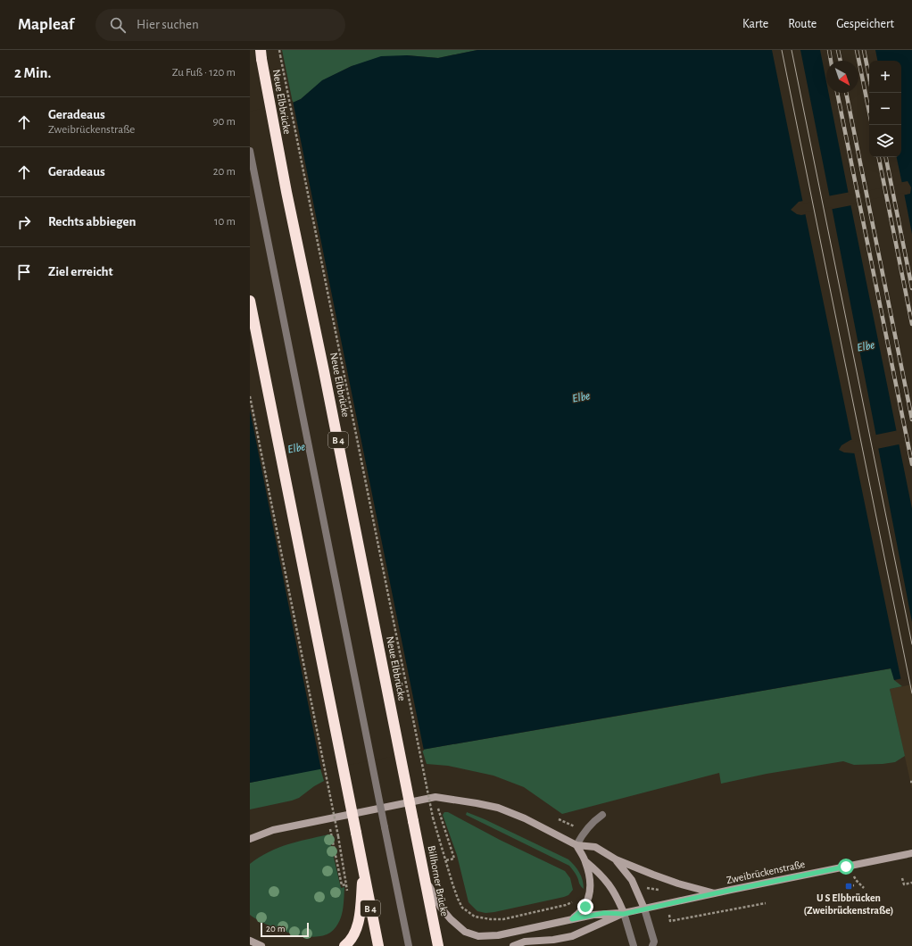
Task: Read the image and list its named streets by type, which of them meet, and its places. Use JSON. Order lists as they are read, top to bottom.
{
  "streets": {
    "highway": ["Neue Elbbrücke", "B 4", "Billhorner Brücke"],
    "main road": ["Zweibrückenstraße"]
  },
  "crossings": [
    ["Neue Elbbrücke", "Billhorner Brücke"]
  ],
  "water": ["Elbe"],
  "places": {
    "transit": ["U S Elbbrücken (Zweibrückenstraße)"]
  },
  "scale_bar": "20 m",
  "north": "bottom right",
  "page": {
    "header": "Mapleaf",
    "search": "Hier suchen",
    "nav": ["Karte", "Route", "Gespeichert"],
    "heading": ["2 Min.", "Zu Fuß · 120 m"],
    "map_buttons": ["+", "−"],
    "list": [
      ["Geradeaus", "Zweibrückenstraße", "90 m"],
      ["Geradeaus", "20 m"],
      ["Rechts abbiegen", "10 m"],
      "Ziel erreicht"
    ],
    "scale": "20 m"
  }
}
